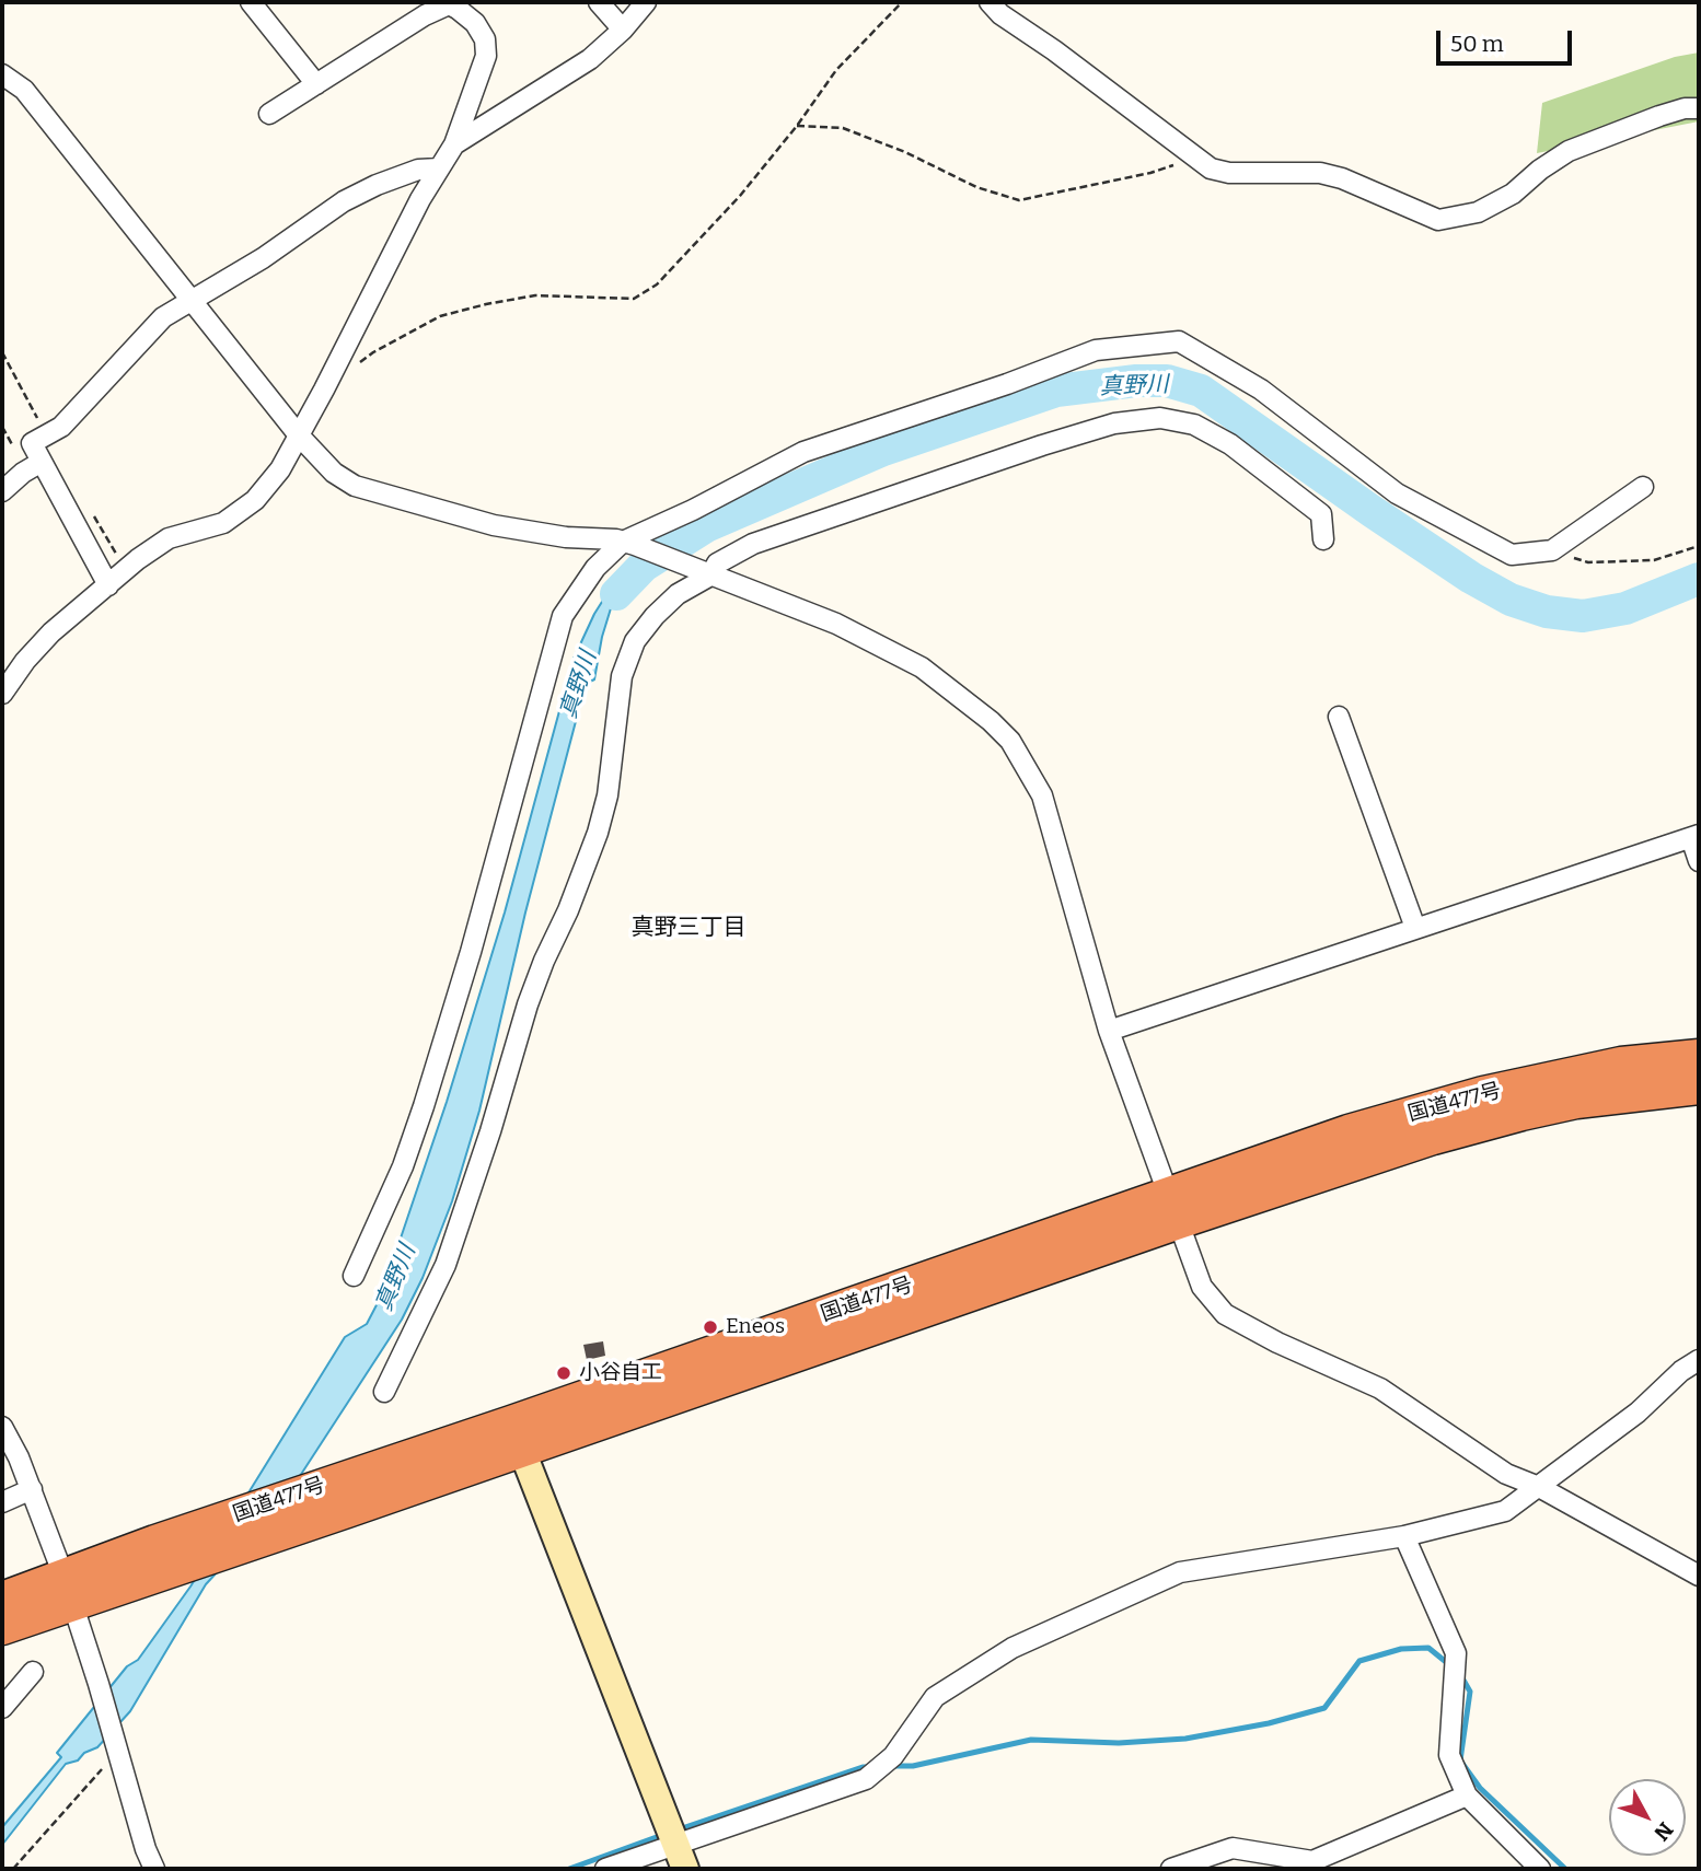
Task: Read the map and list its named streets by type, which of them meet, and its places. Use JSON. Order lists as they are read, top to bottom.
{
  "streets": {
    "highway": ["国道477号"]
  },
  "districts": ["真野三丁目"],
  "water": ["真野川"],
  "places": ["Eneos", "小谷自工"],
  "scale_bar": "50 m",
  "north": "bottom right"
}
